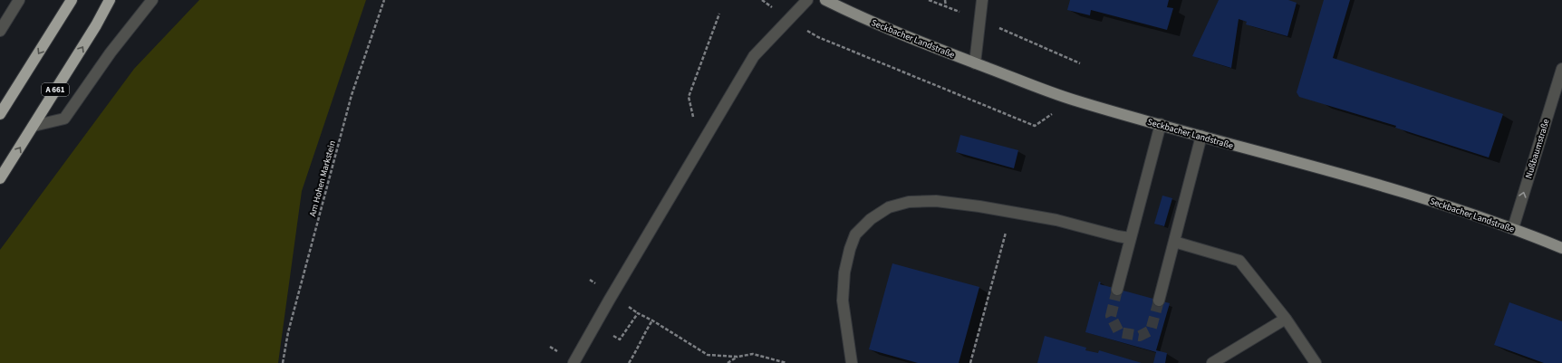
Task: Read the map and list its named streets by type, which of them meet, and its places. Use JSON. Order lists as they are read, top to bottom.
{
  "streets": {
    "highway": ["A 661"],
    "main road": ["Seckbacher Landstraße"],
    "street": ["Nußbaumstraße"],
    "path": ["Am Hohen Markstein"]
  },
  "crossings": [
    ["Seckbacher Landstraße", "Nußbaumstraße"]
  ],
  "one_way": ["Nußbaumstraße"]
}
